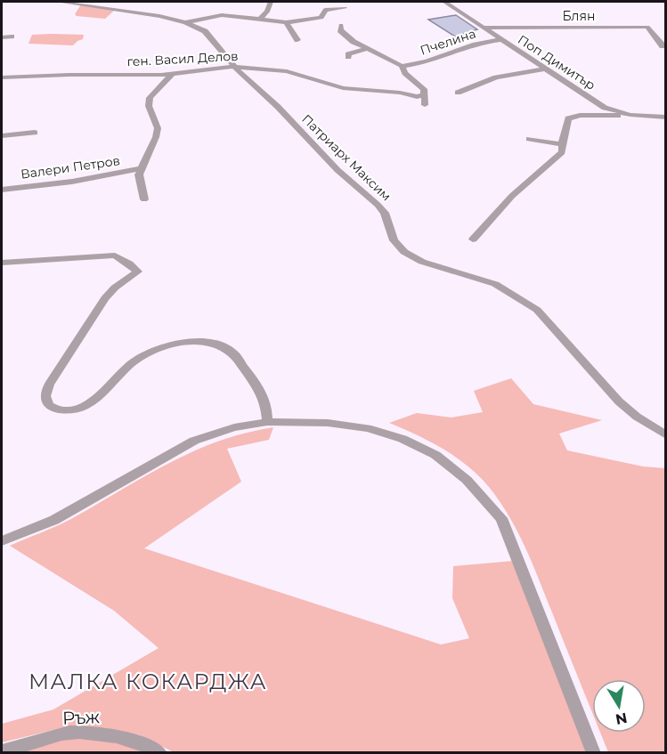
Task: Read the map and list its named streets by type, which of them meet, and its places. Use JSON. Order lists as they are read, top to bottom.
{
  "streets": {
    "street": [
      "Блян",
      "Пчелина",
      "ген. Васил Делов",
      "Поп Димитър",
      "Патриарх Максим",
      "Валери Петров",
      "Ръж"
    ]
  },
  "crossings": [
    ["Блян", "Поп Димитър"],
    ["Пчелина", "Поп Димитър"],
    ["ген. Васил Делов", "Патриарх Максим"]
  ],
  "districts": ["МАЛКА КОКАРДЖА"],
  "north": "bottom"
}
